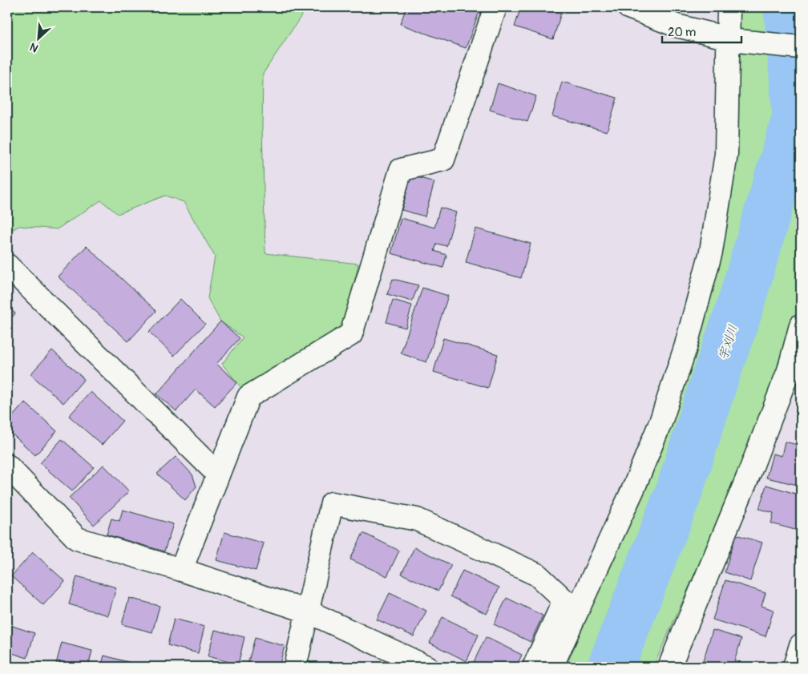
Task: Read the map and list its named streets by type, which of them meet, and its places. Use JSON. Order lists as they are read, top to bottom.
{
  "water": ["宇刈川"],
  "scale_bar": "20 m",
  "north": "bottom left"
}
